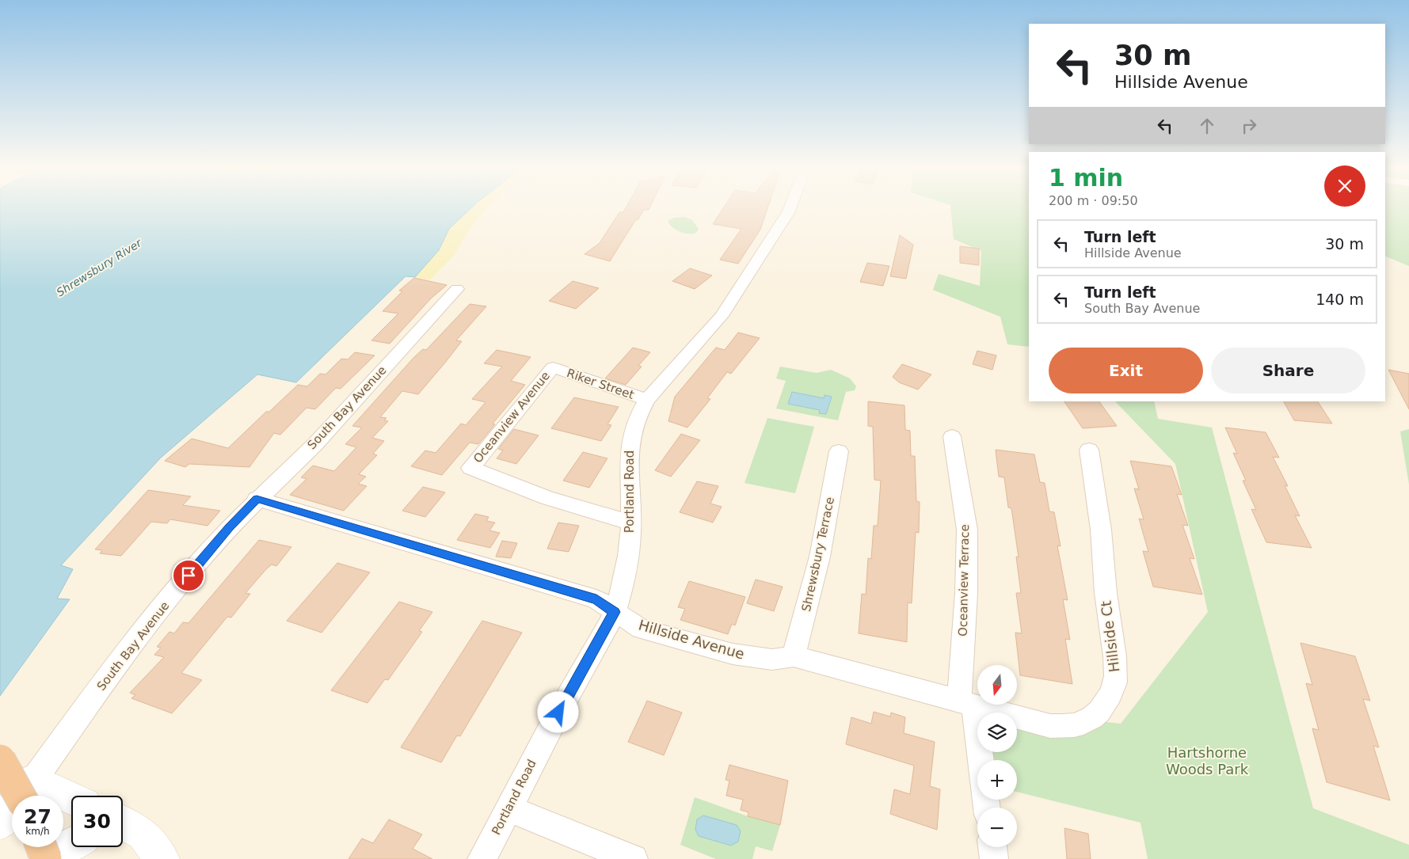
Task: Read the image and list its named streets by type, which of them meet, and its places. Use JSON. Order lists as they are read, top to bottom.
{
  "streets": {
    "street": [
      "Riker Street",
      "South Bay Avenue",
      "Oceanview Avenue",
      "Portland Road",
      "Shrewsbury Terrace",
      "Oceanview Terrace",
      "Hillside Ct",
      "Hillside Avenue"
    ]
  },
  "crossings": [
    ["Riker Street", "Oceanview Avenue"],
    ["Riker Street", "Portland Road"],
    ["South Bay Avenue", "Hillside Avenue"],
    ["Oceanview Avenue", "Portland Road"],
    ["Portland Road", "Hillside Avenue"],
    ["Shrewsbury Terrace", "Hillside Avenue"],
    ["Oceanview Terrace", "Hillside Ct"],
    ["Oceanview Terrace", "Hillside Avenue"],
    ["Hillside Ct", "Hillside Avenue"]
  ],
  "water": ["Shrewsbury River"],
  "parks": ["Hartshorne Woods Park"],
  "north": "bottom",
  "page": {
    "turn": ["30 m", "Hillside Avenue"],
    "heading": ["1 min", "200 m · 09:50"],
    "list": [
      {
        "name": "Turn left",
        "note": "Hillside Avenue",
        "value": "30 m"
      },
      {
        "name": "Turn left",
        "note": "South Bay Avenue",
        "value": "140 m"
      }
    ],
    "buttons": ["Exit", "Share"],
    "map_buttons": ["+", "−"],
    "speed": "27 km/h",
    "limit": "30"
  }
}
